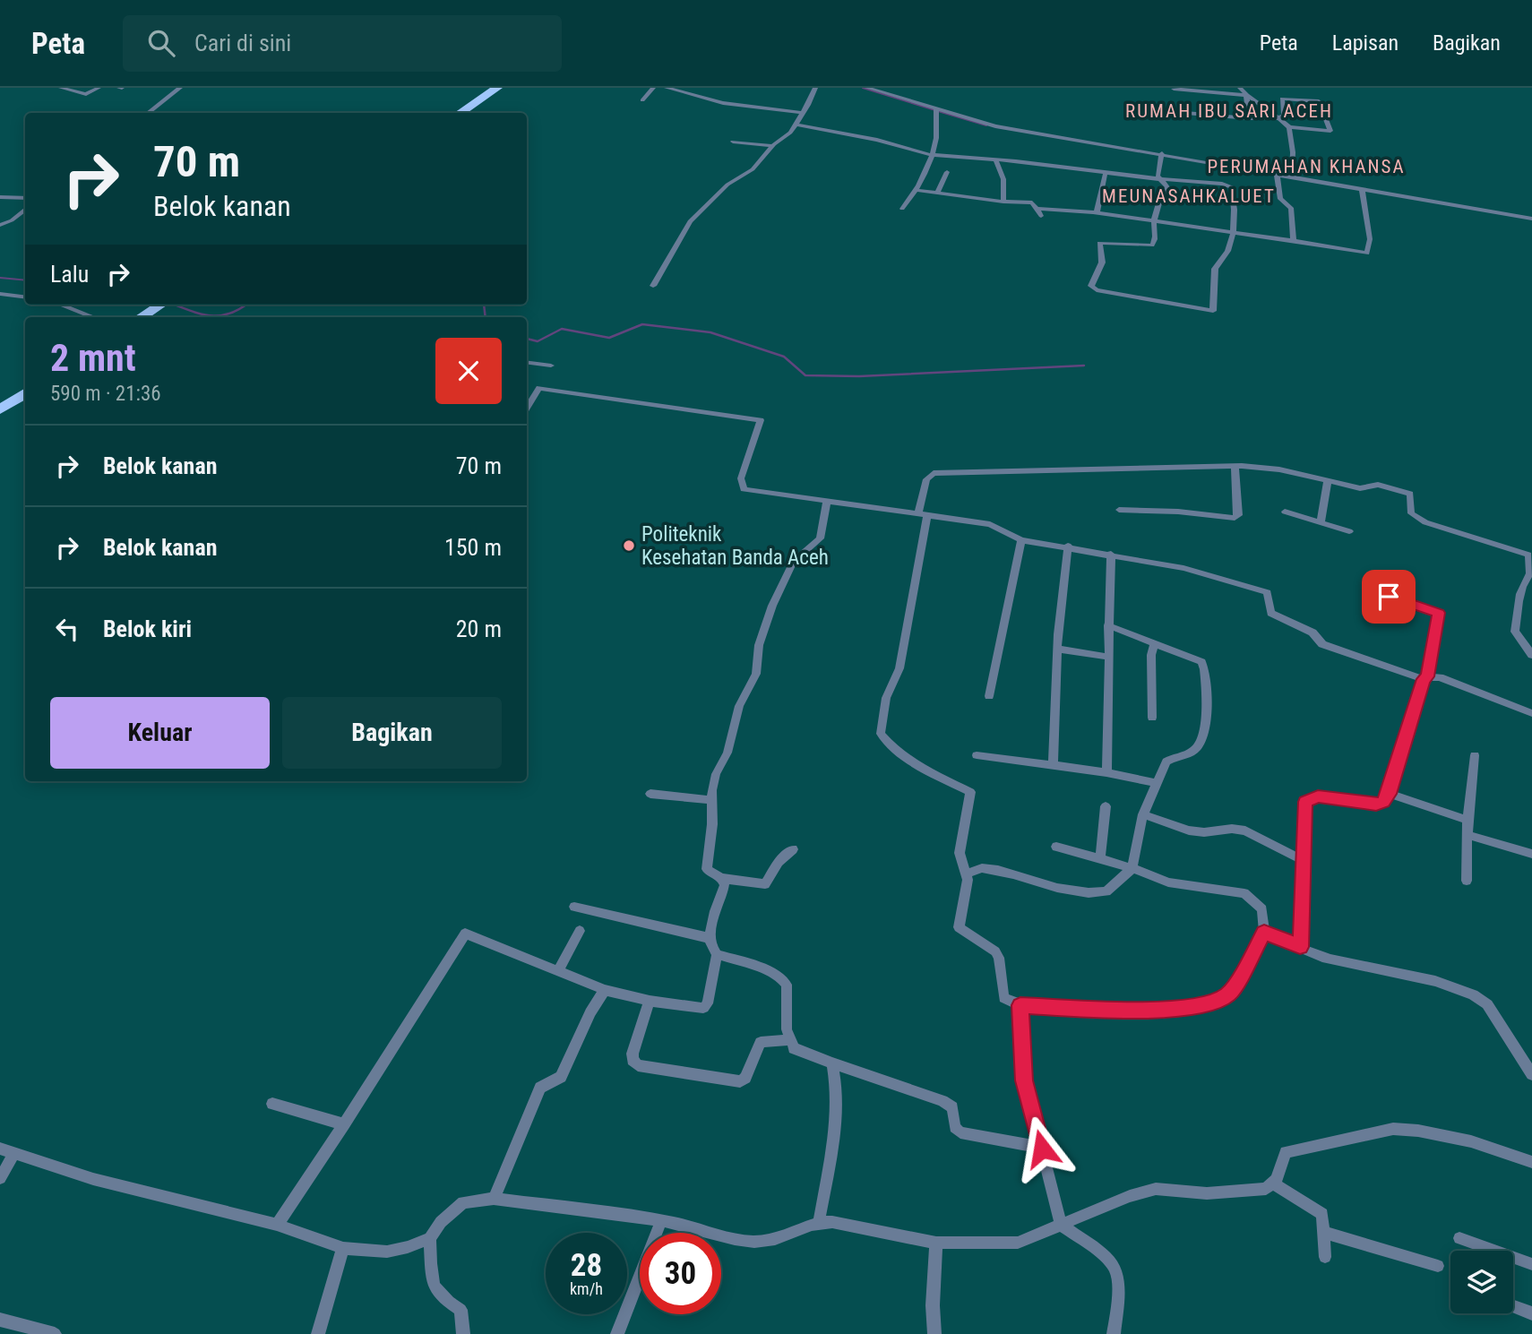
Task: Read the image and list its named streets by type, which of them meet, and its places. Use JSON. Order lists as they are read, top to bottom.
{
  "districts": ["RUMAH IBU SARI ACEH", "PERUMAHAN KHANSA", "MEUNASAHKALUET"],
  "places": ["Politeknik Kesehatan Banda Aceh"],
  "page": {
    "header": "Peta",
    "search": "Cari di sini",
    "nav": ["Peta", "Lapisan", "Bagikan"],
    "turn": ["70 m", "Belok kanan"],
    "then": "Lalu",
    "heading": ["2 mnt", "590 m · 21:36"],
    "list": [
      {
        "name": "Belok kanan",
        "value": "70 m"
      },
      {
        "name": "Belok kanan",
        "value": "150 m"
      },
      {
        "name": "Belok kiri",
        "value": "20 m"
      }
    ],
    "buttons": ["Keluar", "Bagikan"],
    "speed": "28 km/h",
    "limit": "30"
  }
}
